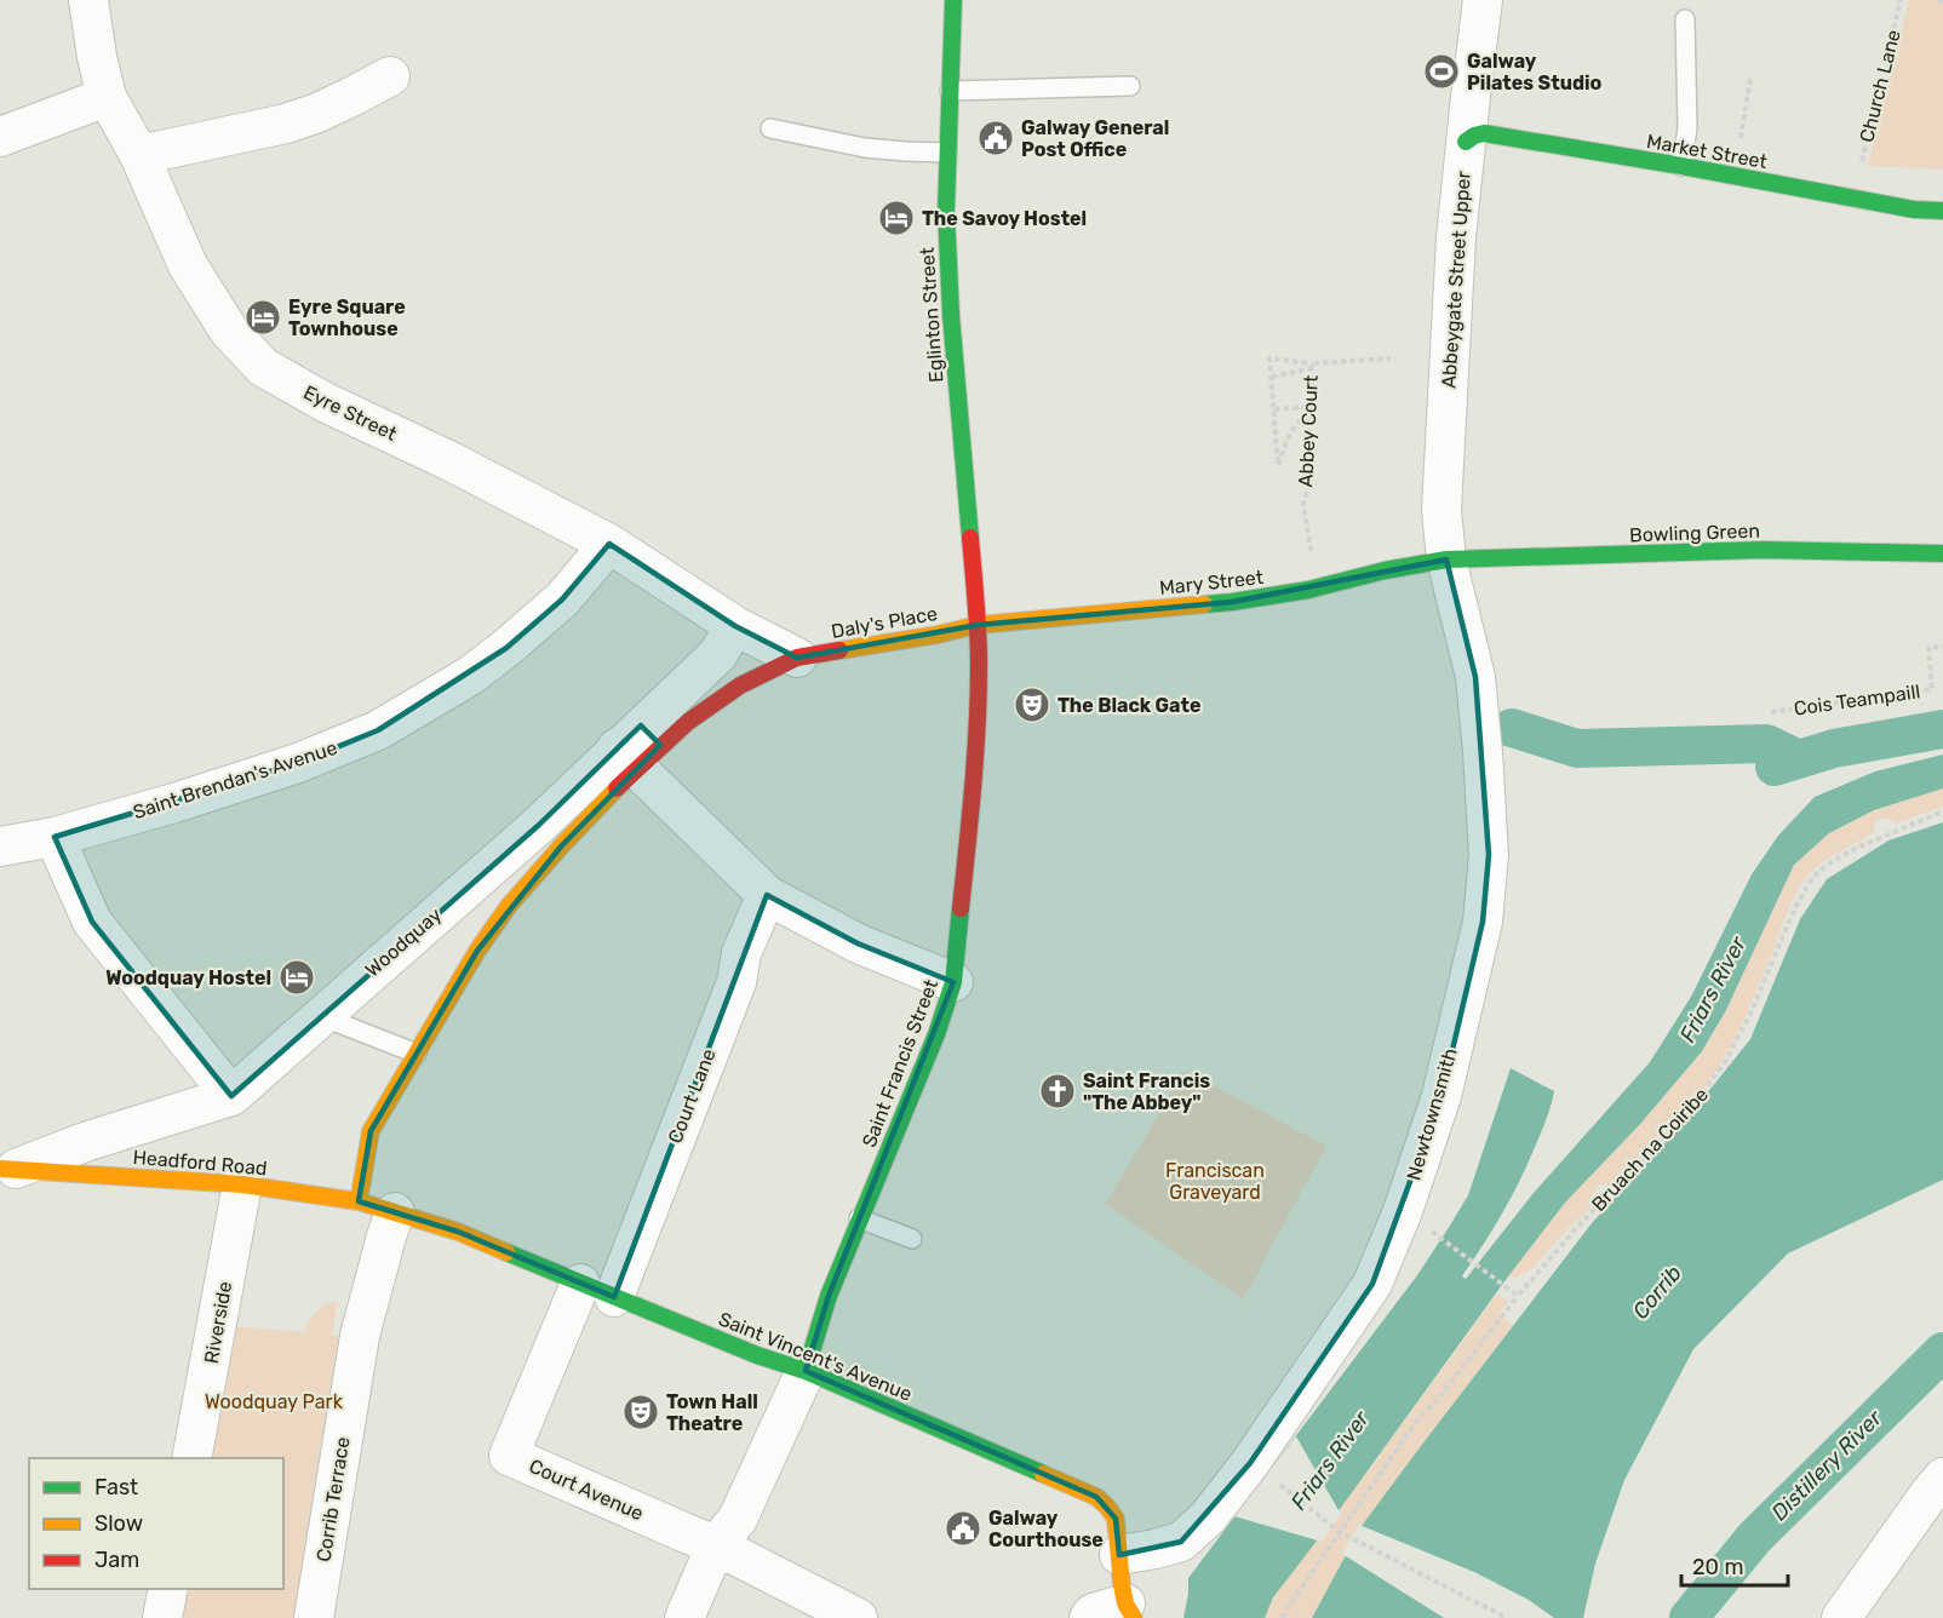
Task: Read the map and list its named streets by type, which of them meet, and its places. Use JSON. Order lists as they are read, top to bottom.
{
  "streets": {
    "main road": [
      "Market Street",
      "Eglinton Street",
      "Bowling Green",
      "Mary Street",
      "Daly's Place",
      "Woodquay",
      "Saint Francis Street",
      "Headford Road",
      "Saint Vincent's Avenue"
    ],
    "street": [
      "Abbeygate Street Upper",
      "Eyre Street",
      "Saint Brendan's Avenue",
      "Court Lane",
      "Newtownsmith",
      "Riverside",
      "Court Avenue",
      "Corrib Terrace"
    ],
    "path": [
      "Church Lane",
      "Abbey Court",
      "Cois Teampaill",
      "Bruach na Coiribe"
    ]
  },
  "crossings": [
    ["Market Street", "Abbeygate Street Upper"],
    ["Abbeygate Street Upper", "Bowling Green"],
    ["Abbeygate Street Upper", "Mary Street"],
    ["Abbeygate Street Upper", "Newtownsmith"],
    ["Eglinton Street", "Mary Street"],
    ["Eglinton Street", "Daly's Place"],
    ["Eglinton Street", "Saint Francis Street"],
    ["Eyre Street", "Daly's Place"],
    ["Eyre Street", "Saint Brendan's Avenue"],
    ["Eyre Street", "Woodquay"],
    ["Bowling Green", "Mary Street"],
    ["Bowling Green", "Newtownsmith"],
    ["Mary Street", "Daly's Place"],
    ["Mary Street", "Saint Francis Street"],
    ["Mary Street", "Newtownsmith"],
    ["Daly's Place", "Woodquay"],
    ["Daly's Place", "Saint Francis Street"],
    ["Woodquay", "Headford Road"],
    ["Saint Francis Street", "Saint Vincent's Avenue"],
    ["Court Lane", "Saint Vincent's Avenue"],
    ["Court Lane", "Court Avenue"],
    ["Newtownsmith", "Saint Vincent's Avenue"],
    ["Headford Road", "Riverside"],
    ["Headford Road", "Saint Vincent's Avenue"],
    ["Headford Road", "Corrib Terrace"],
    ["Saint Vincent's Avenue", "Court Avenue"],
    ["Saint Vincent's Avenue", "Corrib Terrace"]
  ],
  "water": ["Friars River", "Corrib", "Distillery River"],
  "parks": ["Franciscan Graveyard", "Woodquay Park"],
  "places": {
    "sports": ["Galway Pilates Studio"],
    "public building": ["Galway General Post Office", "Galway Courthouse"],
    "hotel": ["The Savoy Hostel", "Eyre Square Townhouse", "Woodquay Hostel"],
    "theatre": ["The Black Gate", "Town Hall Theatre"],
    "church": ["Saint Francis \"The Abbey\""]
  },
  "legend": ["Fast", "Slow", "Jam"],
  "scale_bar": "20 m"
}
